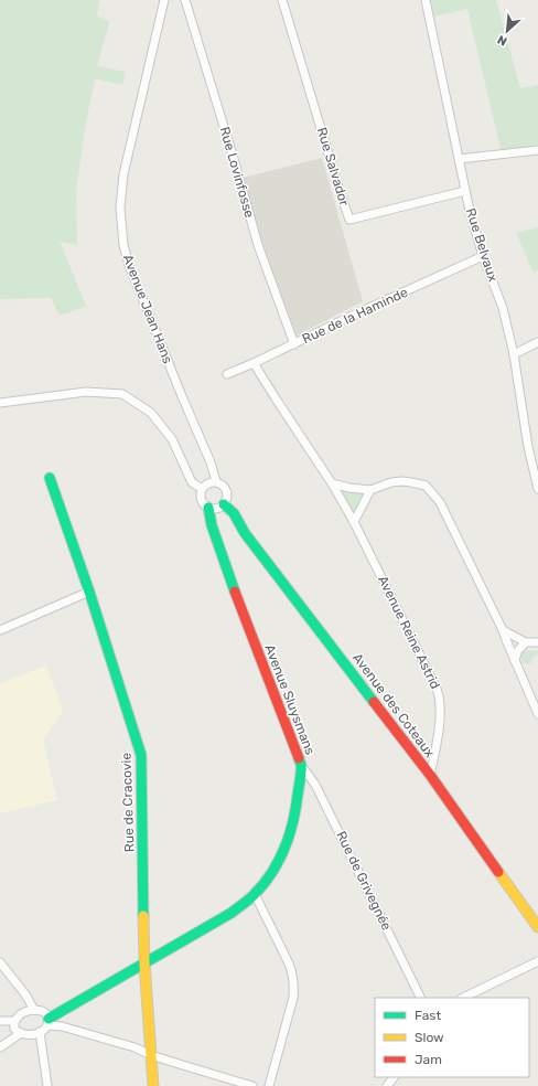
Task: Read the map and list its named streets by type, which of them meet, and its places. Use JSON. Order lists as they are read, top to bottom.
{
  "streets": {
    "street": [
      "Rue Salvador",
      "Rue Lovinfosse",
      "Rue Belvaux",
      "Avenue Jean Hans",
      "Rue de la Haminde",
      "Avenue Reine Astrid",
      "Avenue Sluysmans",
      "Avenue des Coteaux",
      "Rue de Cracovie",
      "Rue de Grivegnée"
    ]
  },
  "crossings": [
    ["Rue Salvador", "Rue Belvaux"],
    ["Rue Lovinfosse", "Rue de la Haminde"],
    ["Rue Belvaux", "Rue de la Haminde"],
    ["Avenue Jean Hans", "Avenue Sluysmans"],
    ["Avenue Jean Hans", "Avenue des Coteaux"],
    ["Rue de la Haminde", "Avenue Reine Astrid"],
    ["Avenue Reine Astrid", "Avenue des Coteaux"],
    ["Avenue Sluysmans", "Avenue des Coteaux"],
    ["Avenue Sluysmans", "Rue de Cracovie"],
    ["Avenue Sluysmans", "Rue de Grivegnée"]
  ],
  "legend": ["Fast", "Slow", "Jam"],
  "north": "bottom left"
}
